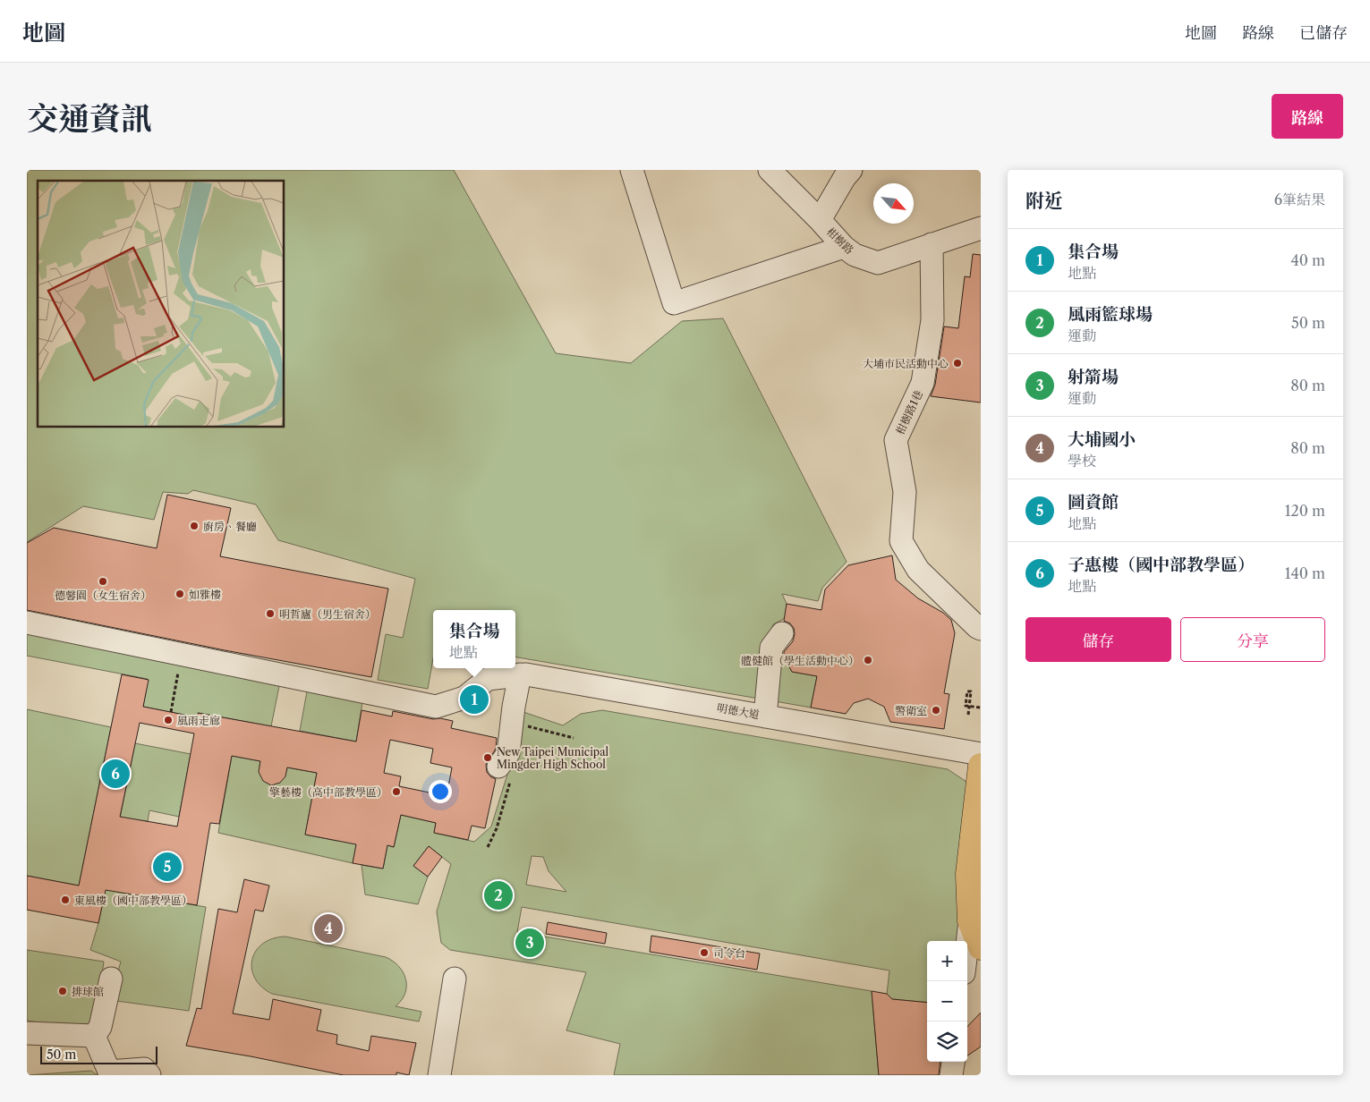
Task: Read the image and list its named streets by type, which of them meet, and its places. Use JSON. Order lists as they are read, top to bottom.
{
  "streets": {
    "street": ["柑樹路", "柑樹路1巷", "明德大道"]
  },
  "crossings": [
    ["柑樹路", "柑樹路1巷"]
  ],
  "places": [
    "大埔市民活動中心",
    "廚房、餐廳",
    "德馨園（女生宿舍）",
    "如雅樓",
    "明哲廬（男生宿舍）",
    "體健館（學生活動中心）",
    "警衛室",
    "風雨走廊",
    "New Taipei Municipal Mingder High School",
    "擎藝樓（高中部教學區）",
    "東風樓（國中部教學區）",
    "司令台",
    "排球館"
  ],
  "scale_bar": "50 m",
  "north": "bottom right",
  "page": {
    "header": "地圖",
    "nav": ["地圖", "路線", "已儲存"],
    "title": "交通資訊",
    "buttons": [
      "路線",
      ["儲存", "分享"]
    ],
    "heading": ["附近", "6筆結果"],
    "list": [
      {
        "mark": "1",
        "name": "集合場",
        "note": "地點",
        "value": "40 m"
      },
      {
        "mark": "2",
        "name": "風雨籃球場",
        "note": "運動",
        "value": "50 m"
      },
      {
        "mark": "3",
        "name": "射箭場",
        "note": "運動",
        "value": "80 m"
      },
      {
        "mark": "4",
        "name": "大埔國小",
        "note": "學校",
        "value": "80 m"
      },
      {
        "mark": "5",
        "name": "圖資館",
        "note": "地點",
        "value": "120 m"
      },
      {
        "mark": "6",
        "name": "子惠樓（國中部教學區）",
        "note": "地點",
        "value": "140 m"
      }
    ],
    "popup": ["集合場", "地點"],
    "pins": [
      "1",
      "6",
      "5",
      "2",
      "4",
      "3"
    ],
    "map_buttons": ["+", "−"],
    "scale": "50 m"
  }
}
